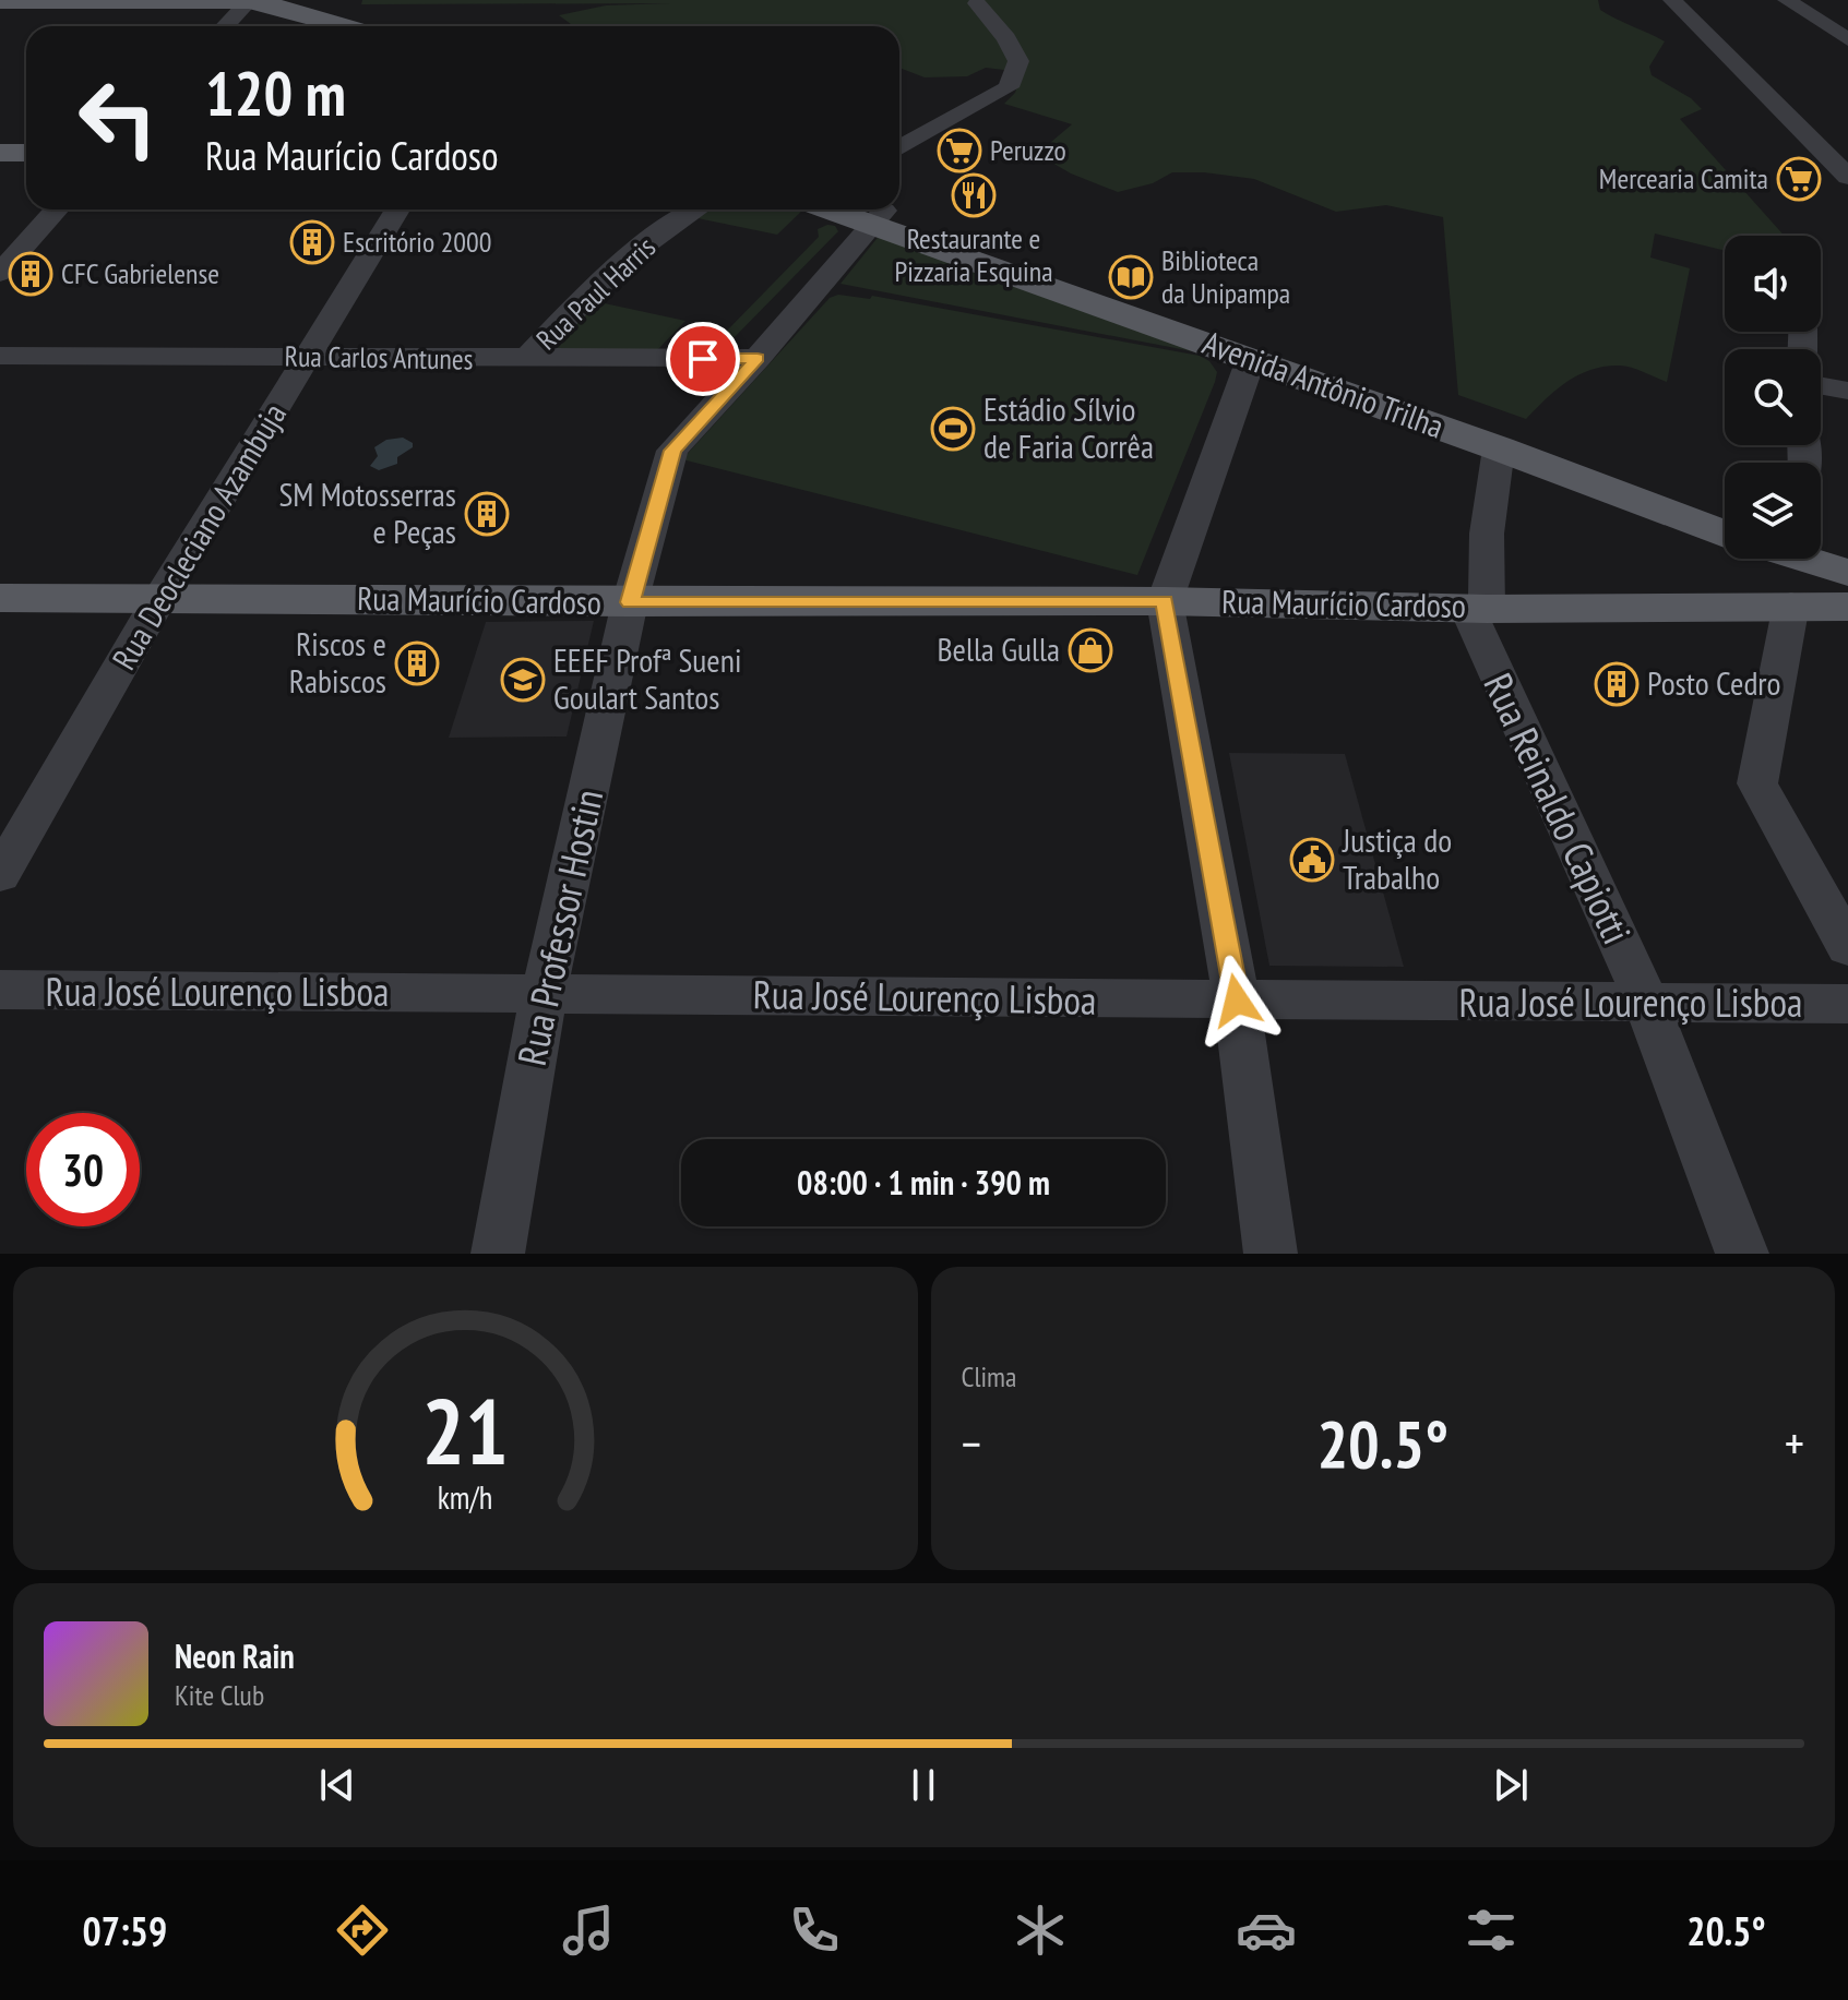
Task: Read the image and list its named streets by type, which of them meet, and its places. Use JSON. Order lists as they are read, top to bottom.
{
  "streets": {
    "main road": ["Avenida Antônio Trilha", "Rua Maurício Cardoso"],
    "street": [
      "Rua Paul Harris",
      "Rua Carlos Antunes",
      "Rua Deocleciano Azambuja",
      "Rua Reinaldo Capiotti",
      "Rua Professor Hostin",
      "Rua José Lourenço Lisboa"
    ]
  },
  "crossings": [
    ["Rua Paul Harris", "Rua Carlos Antunes"],
    ["Rua Carlos Antunes", "Rua Deocleciano Azambuja"],
    ["Rua Carlos Antunes", "Rua Professor Hostin"],
    ["Avenida Antônio Trilha", "Rua Professor Hostin"],
    ["Rua Deocleciano Azambuja", "Rua Maurício Cardoso"],
    ["Rua Maurício Cardoso", "Rua Reinaldo Capiotti"],
    ["Rua Maurício Cardoso", "Rua Professor Hostin"],
    ["Rua Reinaldo Capiotti", "Rua José Lourenço Lisboa"],
    ["Rua Professor Hostin", "Rua José Lourenço Lisboa"]
  ],
  "places": {
    "supermarket": ["Peruzzo", "Mercearia Camita"],
    "restaurant": ["Restaurante e Pizzaria Esquina"],
    "building": [
      "Escritório 2000",
      "CFC Gabrielense",
      "SM Motosserras e Peças",
      "Riscos e Rabiscos",
      "Posto Cedro"
    ],
    "library": ["Biblioteca da Unipampa"],
    "sports": ["Estádio Sílvio de Faria Corrêa"],
    "shop": ["Bella Gulla"],
    "school or university": ["EEEF Profª Sueni Goulart Santos"],
    "public building": ["Justiça do Trabalho"]
  },
  "page": {
    "turn": ["120 m", "Rua Maurício Cardoso"],
    "limit": "30",
    "trip": "08:00 · 1 min · 390 m",
    "tile": "Clima",
    "heat": ["−", "20.5°", "+"],
    "song": ["Neon Rain", "Kite Club"],
    "tabs": ["07:59", "20.5°"],
    "gauge": ["21", "km/h"]
  }
}
